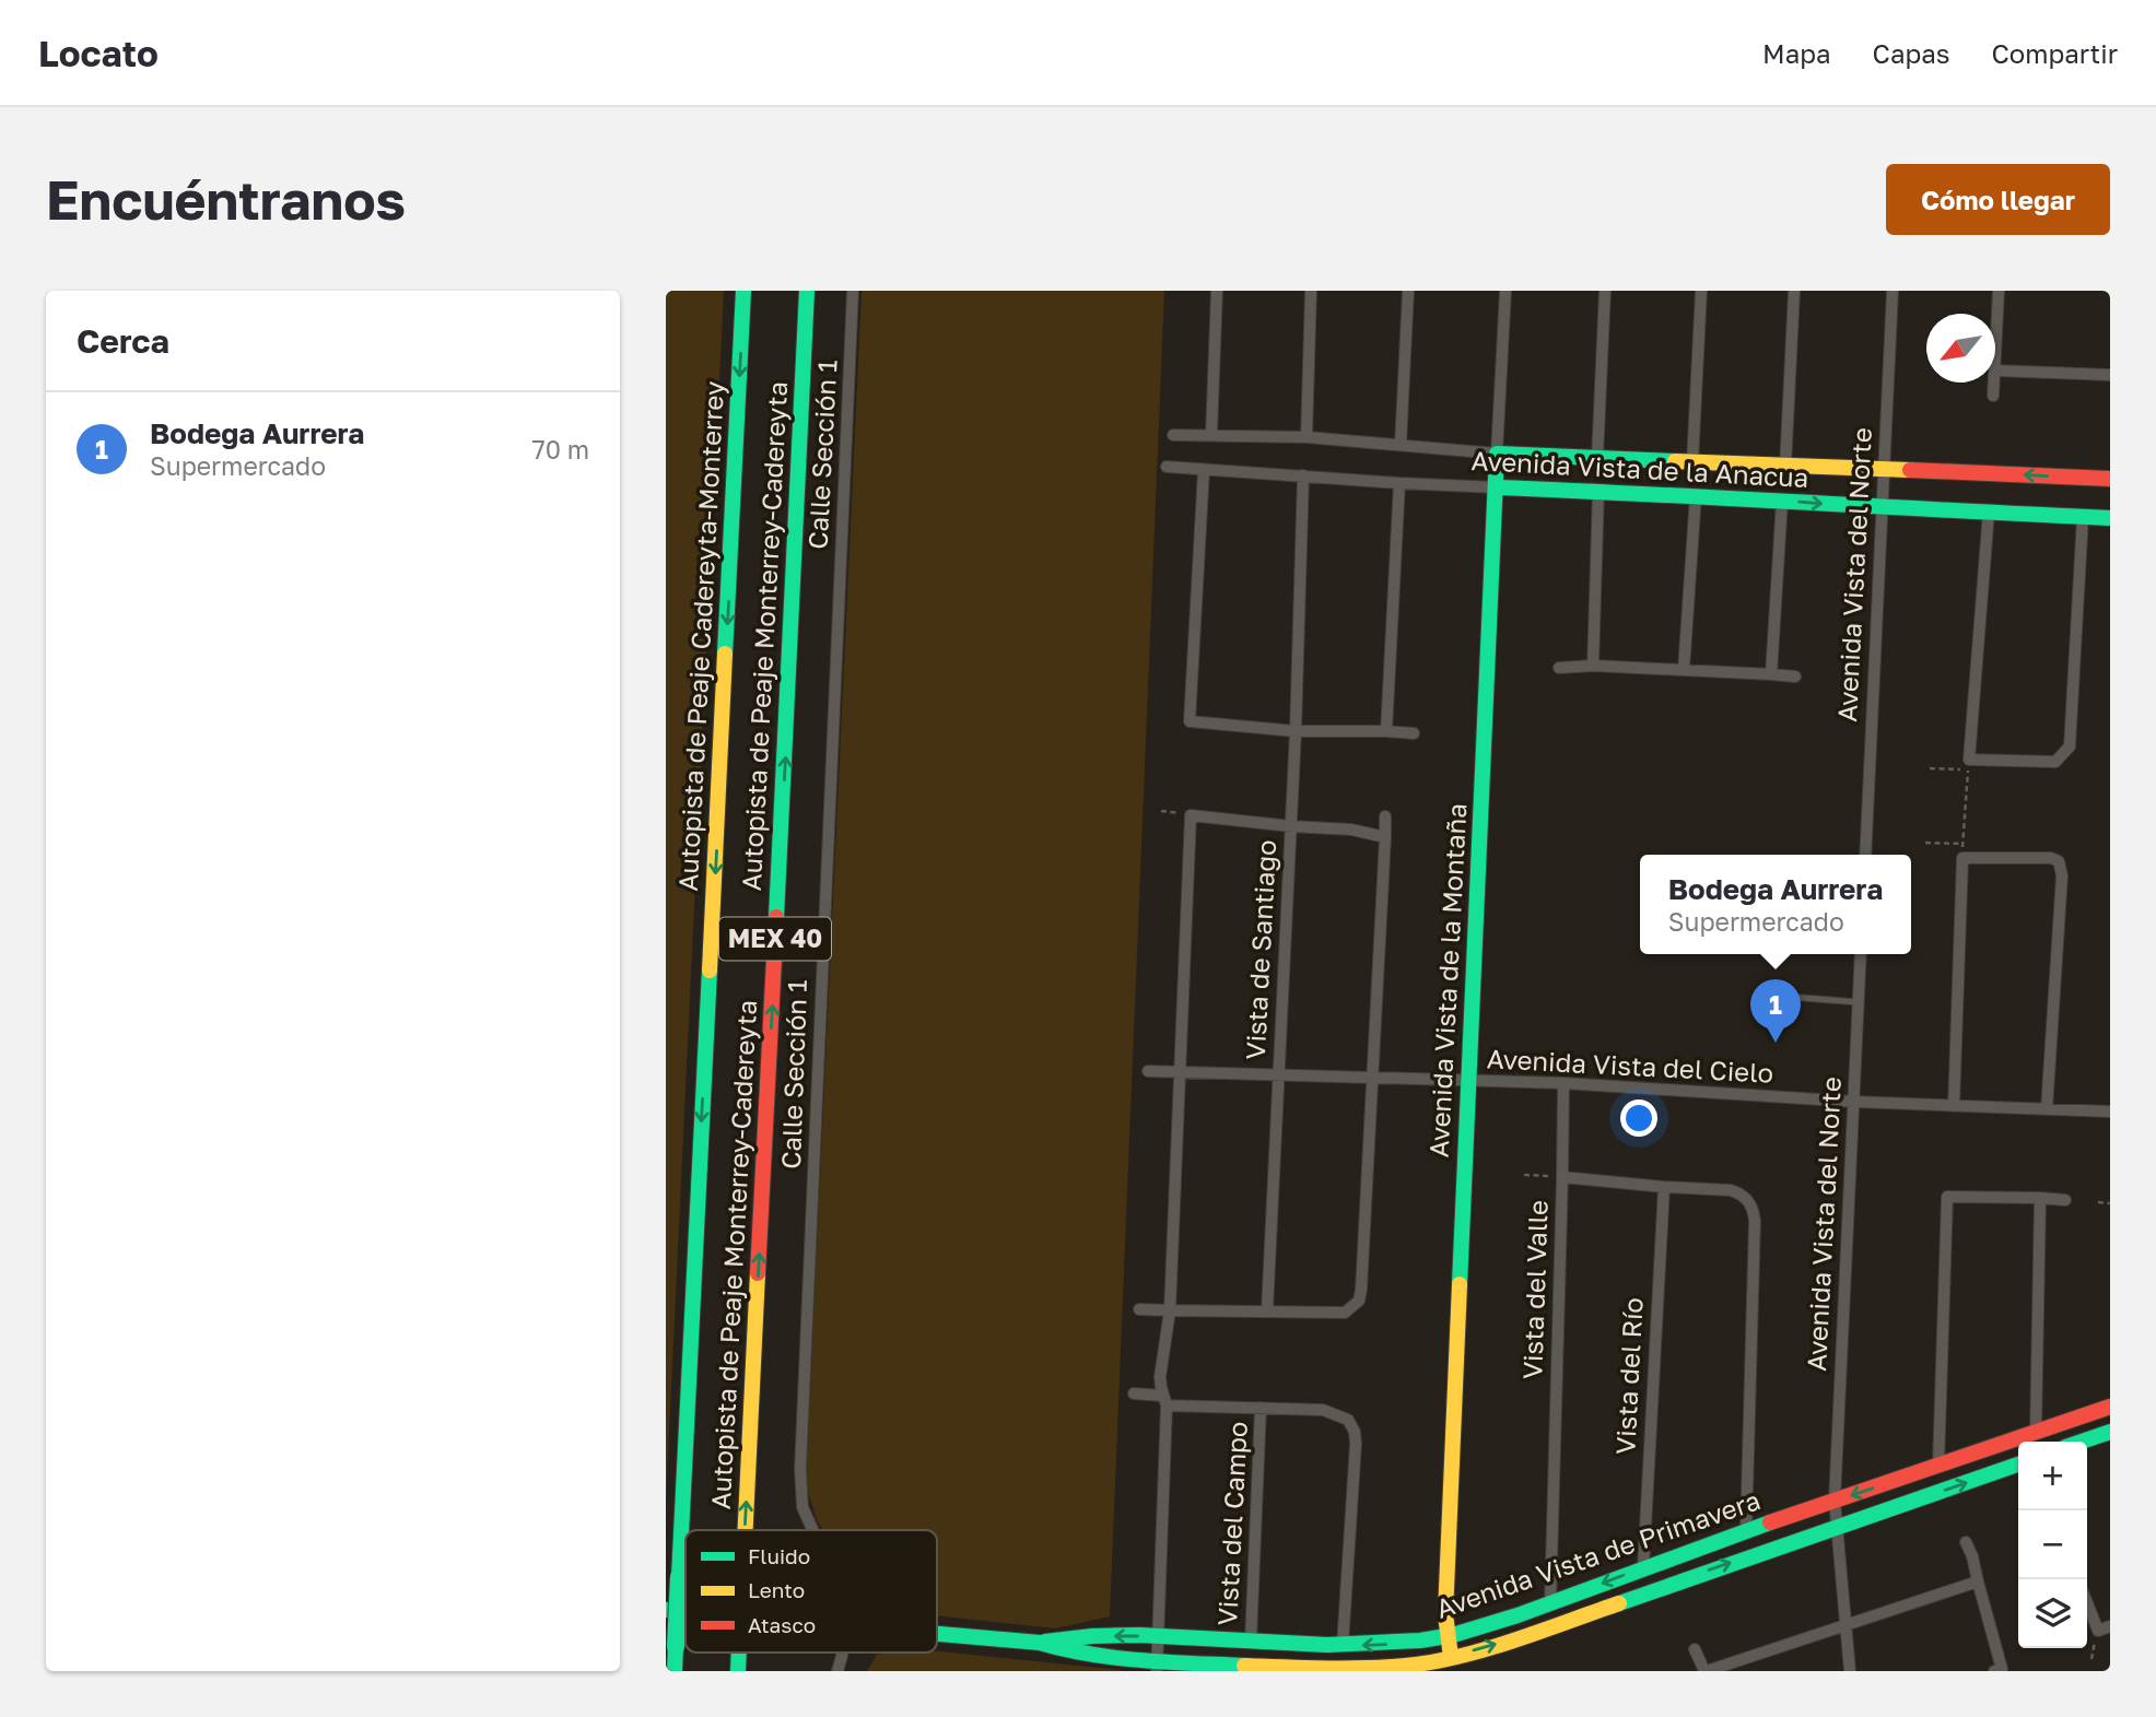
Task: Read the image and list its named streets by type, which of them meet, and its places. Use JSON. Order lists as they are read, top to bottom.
{
  "streets": {
    "main road": [
      "Avenida Vista de la Anacua",
      "Autopista de Peaje Cadereyta-Monterrey",
      "Autopista de Peaje Monterrey-Cadereyta",
      "MEX 40",
      "Avenida Vista de la Montaña",
      "Avenida Vista de Primavera"
    ],
    "street": [
      "Calle Sección 1",
      "Avenida Vista del Norte",
      "Vista de Santiago",
      "Avenida Vista del Cielo",
      "Vista del Valle",
      "Vista del Río",
      "Vista del Campo"
    ]
  },
  "crossings": [
    ["Avenida Vista de la Anacua", "Avenida Vista del Norte"],
    ["Avenida Vista de la Anacua", "Vista de Santiago"],
    ["Avenida Vista de la Anacua", "Avenida Vista de la Montaña"],
    ["Avenida Vista del Norte", "Avenida Vista del Cielo"],
    ["Avenida Vista del Norte", "Avenida Vista de Primavera"],
    ["Vista de Santiago", "Avenida Vista del Cielo"],
    ["Avenida Vista de la Montaña", "Avenida Vista del Cielo"],
    ["Avenida Vista de la Montaña", "Avenida Vista de Primavera"],
    ["Vista del Valle", "Vista del Río"],
    ["Vista del Valle", "Avenida Vista de Primavera"],
    ["Vista del Río", "Avenida Vista de Primavera"],
    ["Vista del Campo", "Avenida Vista de Primavera"]
  ],
  "one_way": ["Autopista de Peaje Cadereyta-Monterrey", "Autopista de Peaje Monterrey-Cadereyta"],
  "legend": ["Fluido", "Lento", "Atasco"],
  "north": "bottom left",
  "page": {
    "header": "Locato",
    "nav": ["Mapa", "Capas", "Compartir"],
    "buttons": "Cómo llegar",
    "title": "Encuéntranos",
    "heading": "Cerca",
    "list": [
      {
        "mark": "1",
        "name": "Bodega Aurrera",
        "note": "Supermercado",
        "value": "70 m"
      }
    ],
    "popup": ["Bodega Aurrera", "Supermercado"],
    "pins": "1",
    "map_buttons": ["+", "−"]
  }
}
